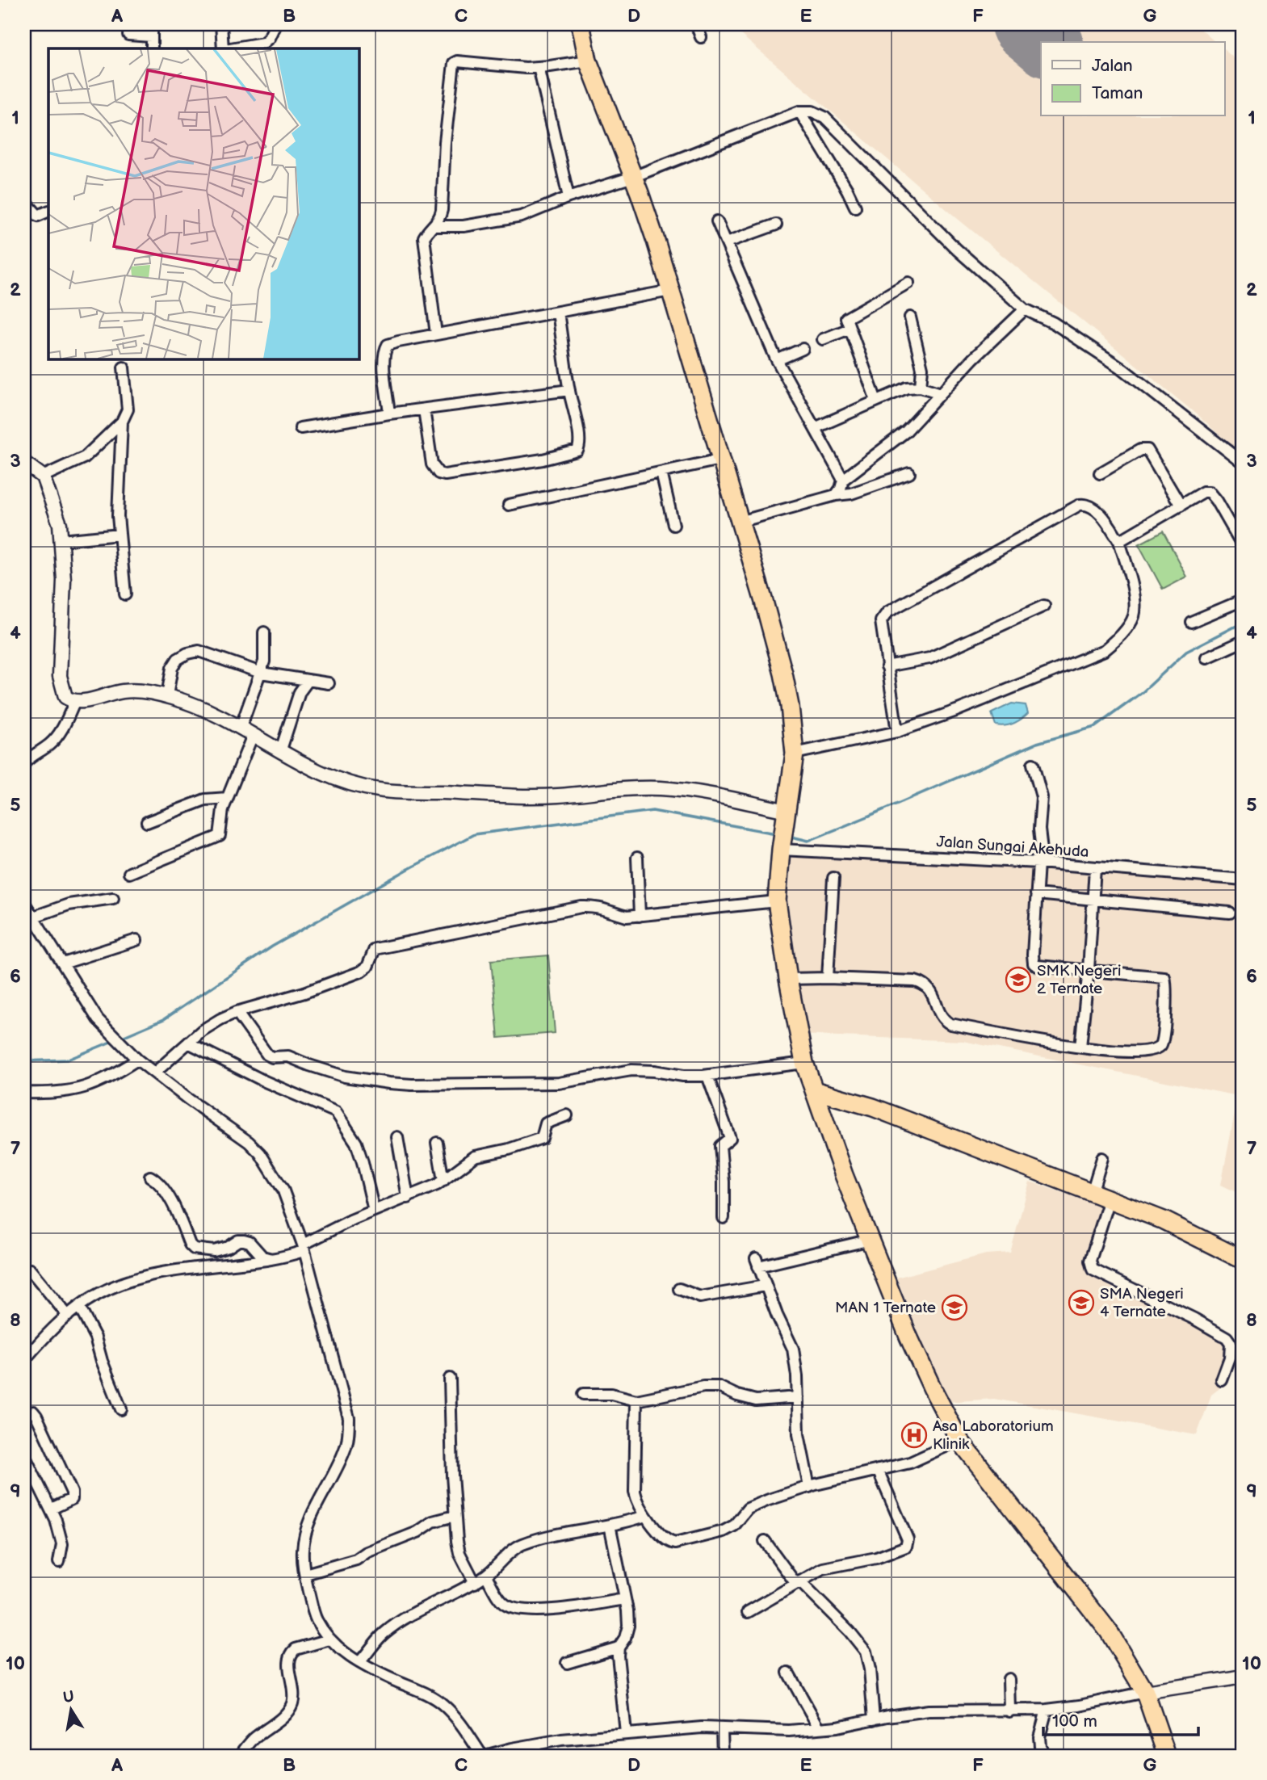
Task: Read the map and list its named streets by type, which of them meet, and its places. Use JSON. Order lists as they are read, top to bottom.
{
  "streets": {
    "street": ["Jalan Sungai Akehuda"]
  },
  "places": {
    "school or university": ["SMK Negeri 2 Ternate", "SMA Negeri 4 Ternate", "MAN 1 Ternate"],
    "hospital": ["Asa Laboratorium Klinik"]
  },
  "legend": ["Jalan", "Taman"],
  "scale_bar": "100 m",
  "north": "top",
  "grid": {
    "columns": [
      "A",
      "B",
      "C",
      "D",
      "E",
      "F",
      "G"
    ],
    "rows": [
      "1",
      "2",
      "3",
      "4",
      "5",
      "6",
      "7",
      "8",
      "9",
      "10"
    ]
  }
}
